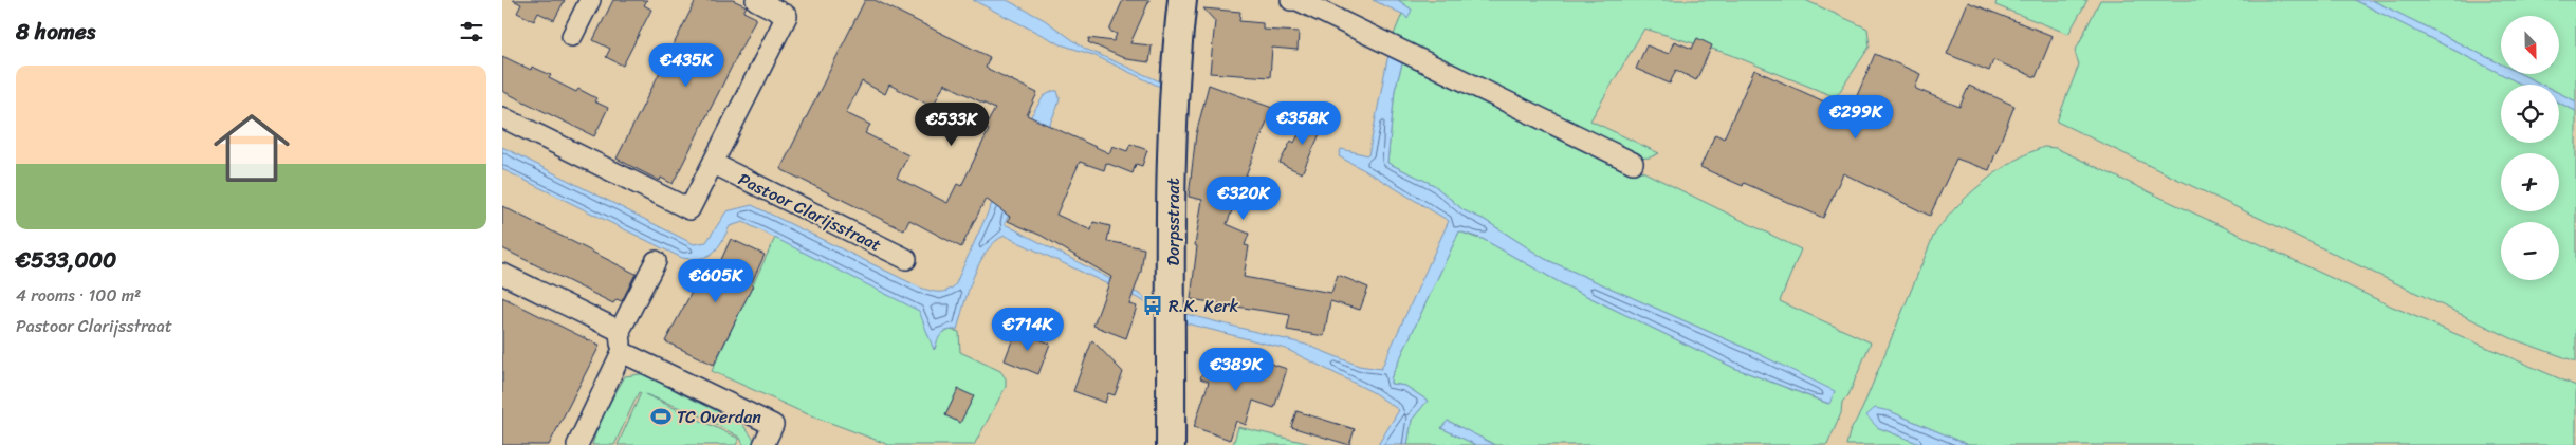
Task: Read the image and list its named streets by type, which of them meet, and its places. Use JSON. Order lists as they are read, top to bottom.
{
  "streets": {
    "street": ["Pastoor Clarijsstraat", "Dorpsstraat"]
  },
  "places": {
    "bus stop": ["R.K. Kerk"],
    "sports": ["TC Overdan"]
  },
  "north": "bottom",
  "page": {
    "heading": "8 homes",
    "map_buttons": ["+", "−"],
    "price": [
      "€435K",
      "€299K",
      "€358K",
      "€533K",
      "€320K",
      "€605K",
      "€714K",
      "€389K"
    ],
    "list": [
      {
        "name": "€533,000",
        "note": "4 rooms · 100 m² · Pastoor Clarijsstraat"
      }
    ]
  }
}
